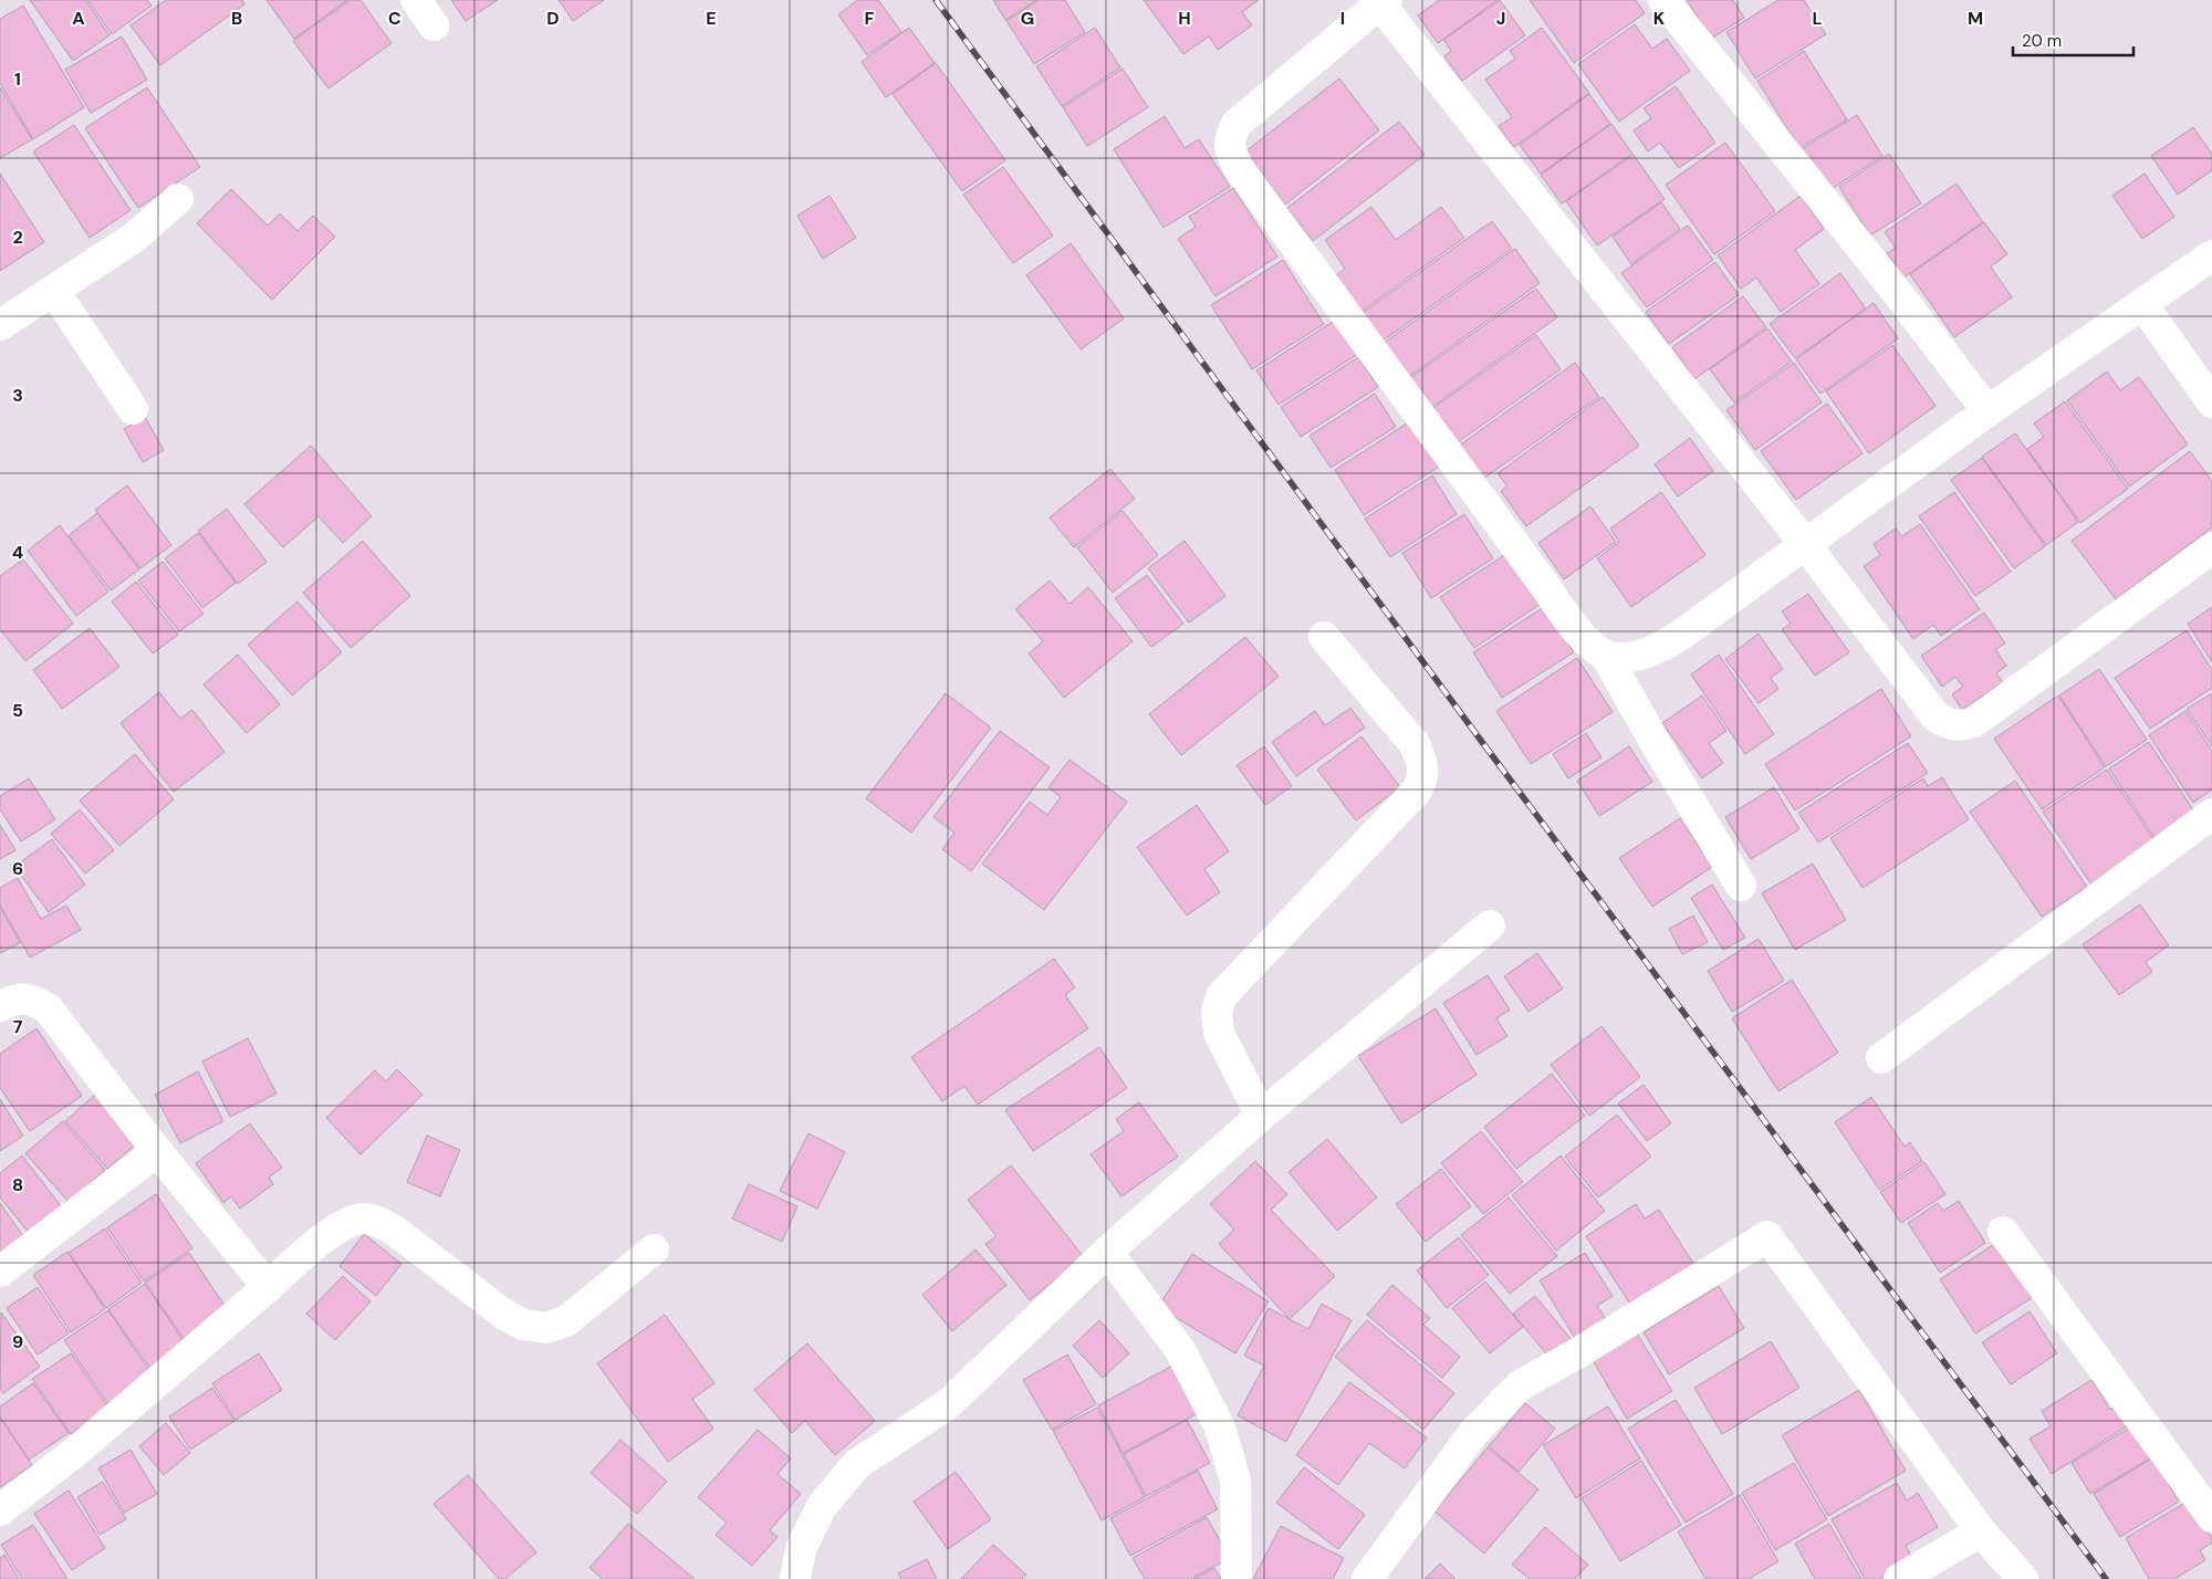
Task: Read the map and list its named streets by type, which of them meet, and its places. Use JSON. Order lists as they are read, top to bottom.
{
  "scale_bar": "20 m",
  "grid": {
    "columns": [
      "A",
      "B",
      "C",
      "D",
      "E",
      "F",
      "G",
      "H",
      "I",
      "J",
      "K",
      "L",
      "M"
    ],
    "rows": [
      "1",
      "2",
      "3",
      "4",
      "5",
      "6",
      "7",
      "8",
      "9"
    ]
  }
}
